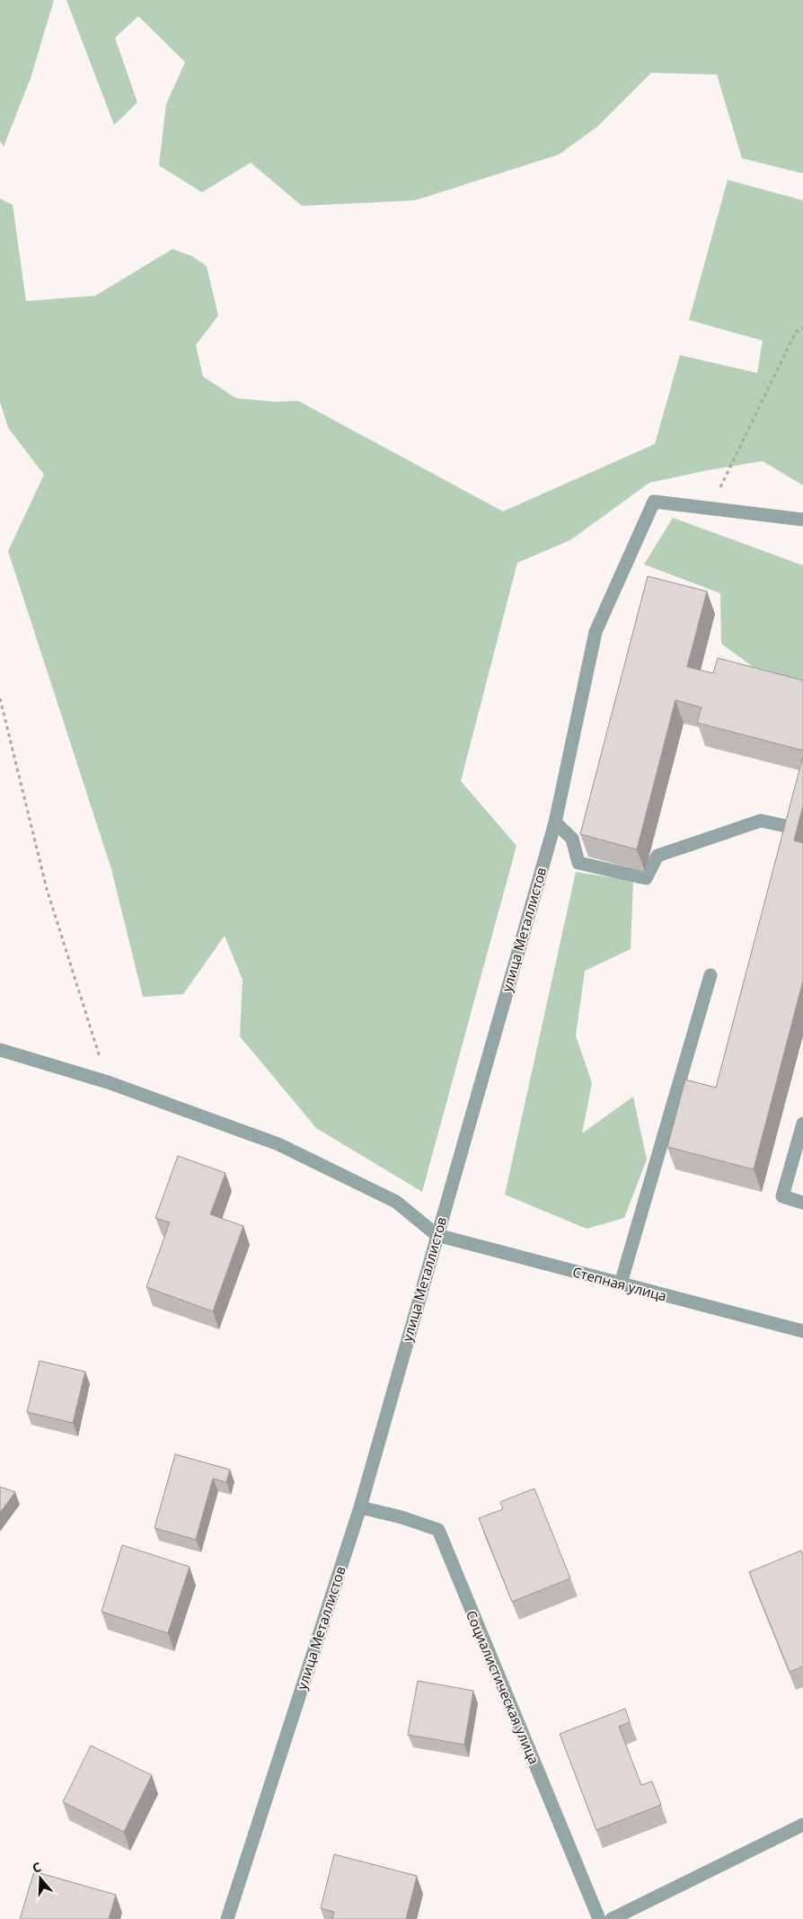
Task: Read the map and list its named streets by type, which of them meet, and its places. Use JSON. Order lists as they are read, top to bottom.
{
  "streets": {
    "street": ["улица Металлистов", "Степная улица", "Социалистическая улица"]
  },
  "crossings": [
    ["улица Металлистов", "Степная улица"],
    ["улица Металлистов", "Социалистическая улица"]
  ],
  "north": "top"
}
